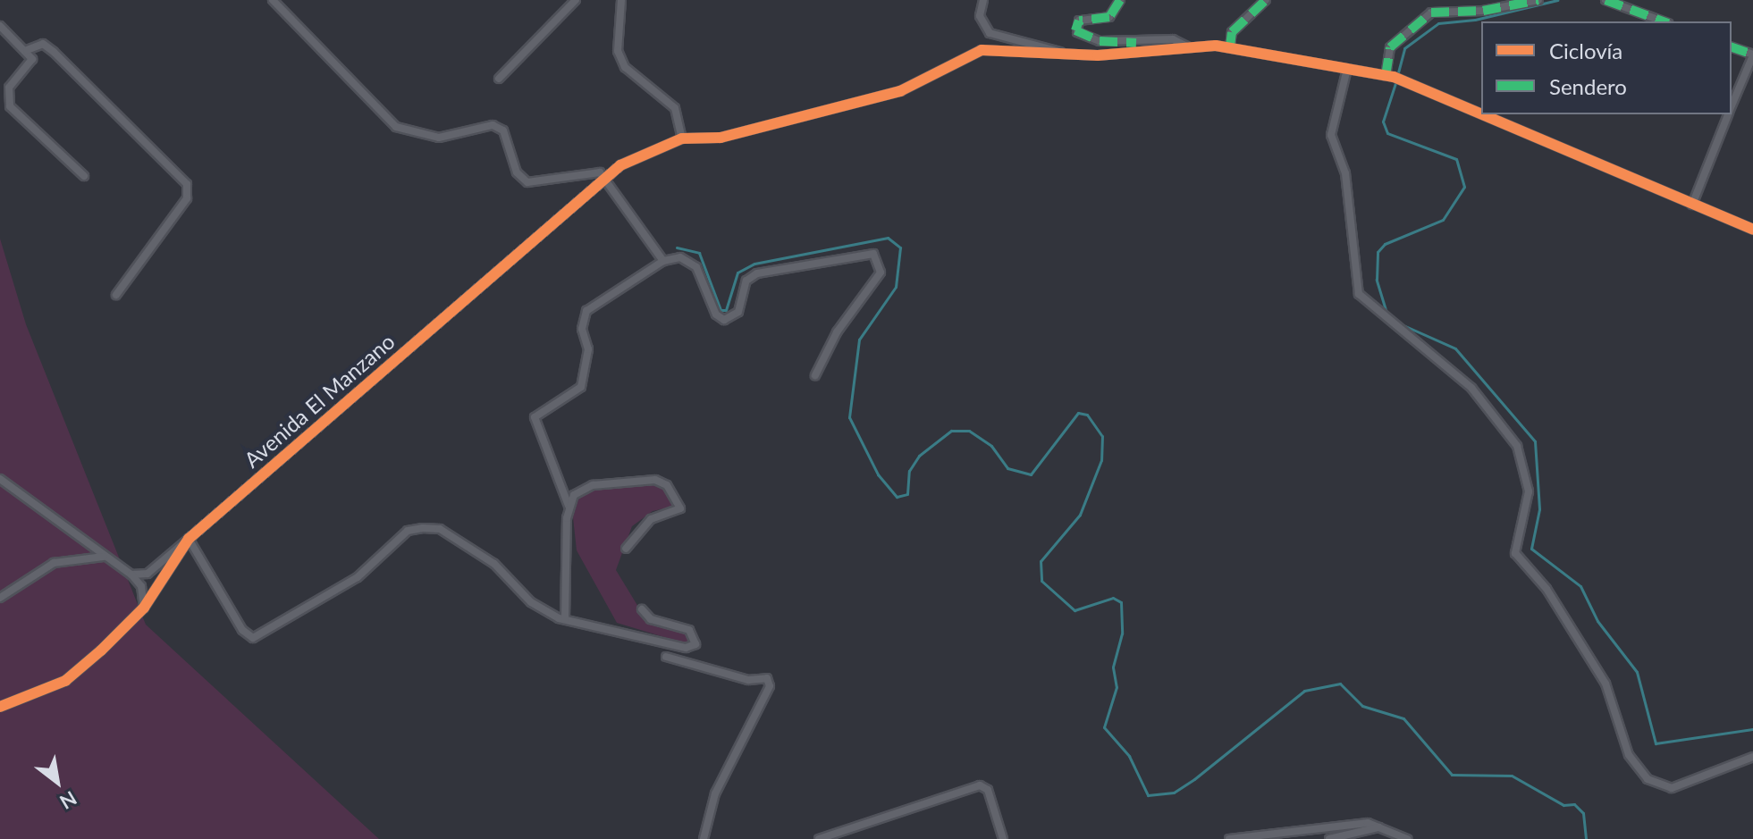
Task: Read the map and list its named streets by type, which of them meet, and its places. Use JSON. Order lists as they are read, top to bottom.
{
  "streets": {
    "street": ["Avenida El Manzano"]
  },
  "legend": ["Ciclovía", "Sendero"],
  "north": "bottom right"
}
